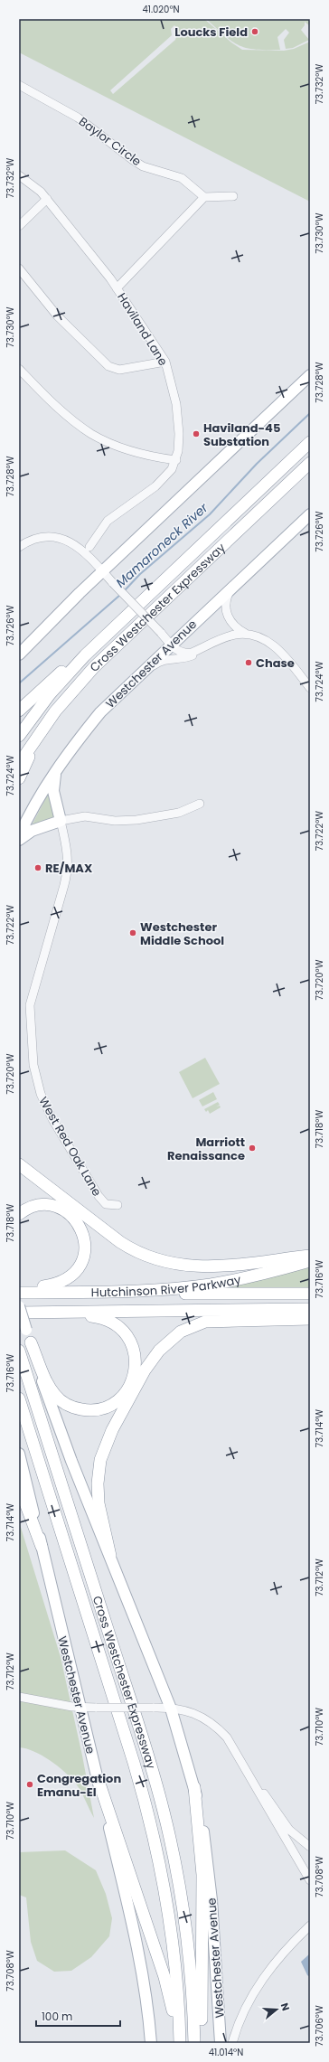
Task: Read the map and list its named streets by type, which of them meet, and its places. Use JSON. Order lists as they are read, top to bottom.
{
  "streets": {
    "highway": ["Cross Westchester Expressway", "Hutchinson River Parkway"],
    "main road": ["Westchester Avenue"],
    "street": ["Baylor Circle", "Haviland Lane", "West Red Oak Lane"]
  },
  "water": ["Mamaroneck River"],
  "places": [
    "Loucks Field",
    "Haviland-45 Substation",
    "Chase",
    "RE/MAX",
    "Westchester Middle School",
    "Marriott Renaissance",
    "Congregation Emanu-El"
  ],
  "scale_bar": "100 m",
  "north": "right",
  "coordinates": [
    "41.020°N",
    "73.732°W",
    "73.730°W",
    "73.728°W",
    "73.726°W",
    "73.724°W",
    "73.722°W",
    "73.720°W",
    "73.718°W",
    "73.716°W",
    "73.714°W",
    "73.712°W",
    "73.710°W",
    "73.708°W",
    "73.706°W",
    "41.014°N"
  ]
}
